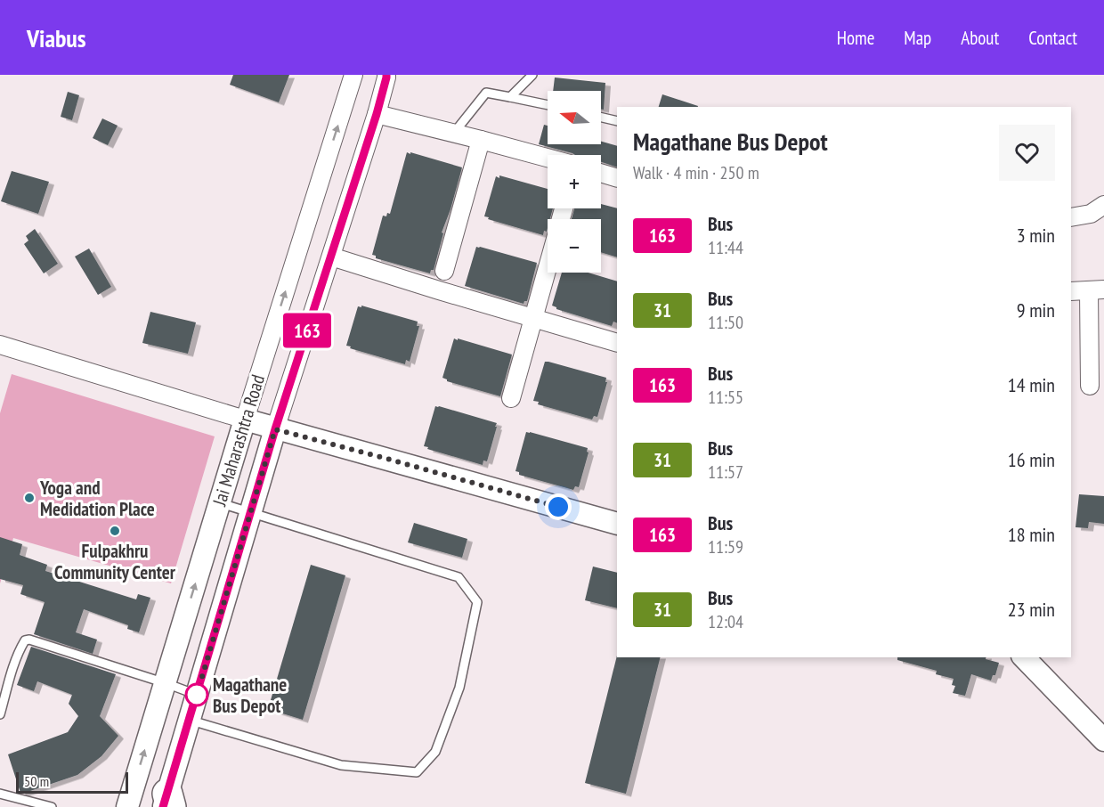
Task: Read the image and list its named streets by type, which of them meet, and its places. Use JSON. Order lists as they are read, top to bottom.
{
  "streets": {
    "street": ["Jai Maharashtra Road"]
  },
  "places": ["Yoga and Medidation Place", "Fulpakhru Community Center", "Magathane Bus Depot"],
  "lines": ["bus line 163"],
  "scale_bar": "50 m",
  "north": "left",
  "page": {
    "header": "Viabus",
    "nav": [
      "Home",
      "Map",
      "About",
      "Contact"
    ],
    "on_map": "163",
    "map_buttons": ["+", "−"],
    "heading": ["Magathane Bus Depot", "Walk · 4 min · 250 m"],
    "list": [
      {
        "mark": "163",
        "name": "Bus",
        "note": "11:44",
        "value": "3 min"
      },
      {
        "mark": "31",
        "name": "Bus",
        "note": "11:50",
        "value": "9 min"
      },
      {
        "mark": "163",
        "name": "Bus",
        "note": "11:55",
        "value": "14 min"
      },
      {
        "mark": "31",
        "name": "Bus",
        "note": "11:57",
        "value": "16 min"
      },
      {
        "mark": "163",
        "name": "Bus",
        "note": "11:59",
        "value": "18 min"
      },
      {
        "mark": "31",
        "name": "Bus",
        "note": "12:04",
        "value": "23 min"
      }
    ],
    "scale": "50 m"
  }
}
